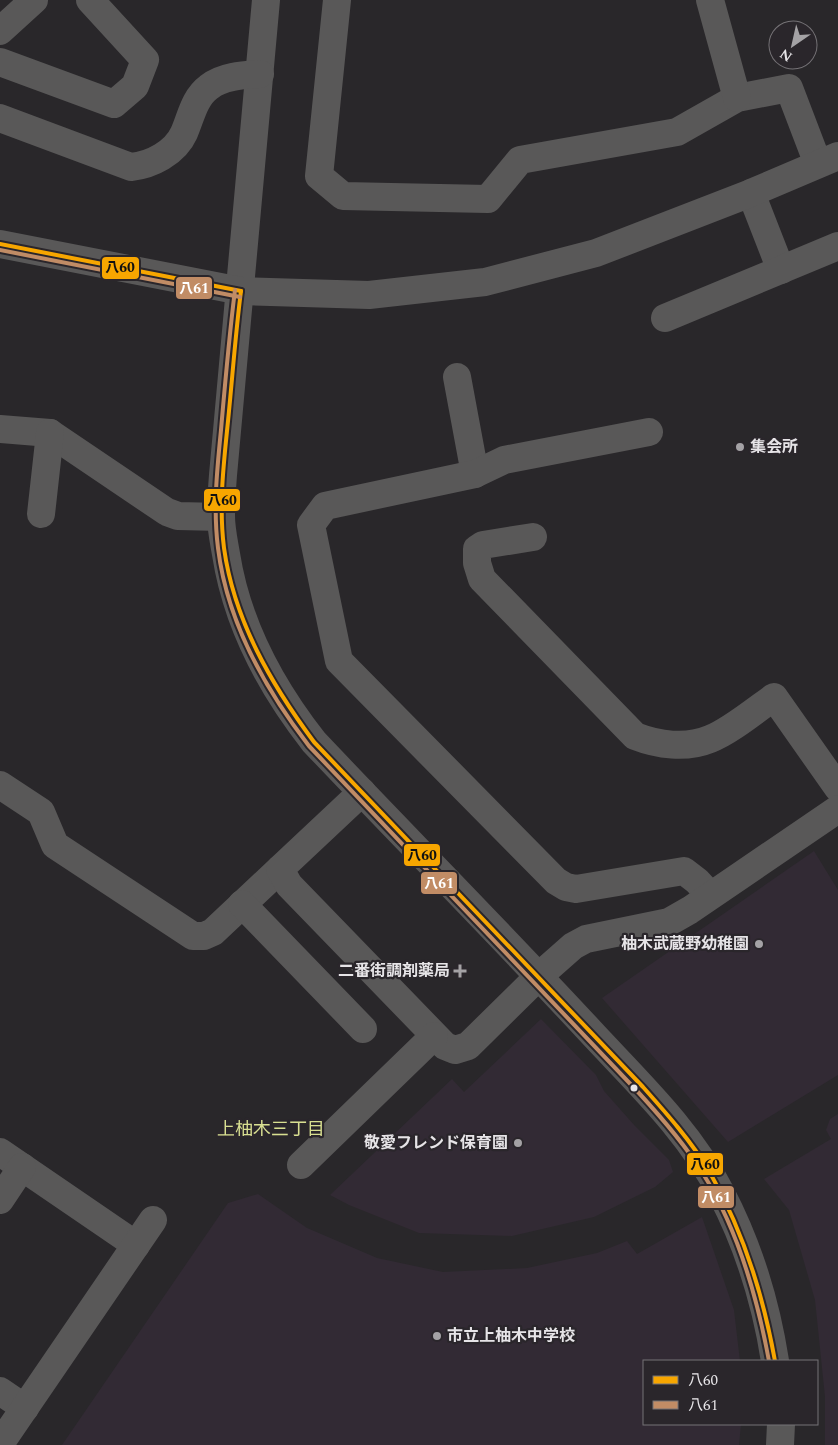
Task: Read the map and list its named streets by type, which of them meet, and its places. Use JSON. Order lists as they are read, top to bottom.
{
  "districts": ["上柚木三丁目"],
  "places": {
    "other": [
      "集会所",
      "柚木武蔵野幼稚園",
      "敬愛フレンド保育園",
      "市立上柚木中学校"
    ],
    "health": ["二番街調剤薬局"]
  },
  "lines": ["transit line 八60", "transit line 八61"],
  "legend": ["八60", "八61"],
  "north": "bottom left"
}
